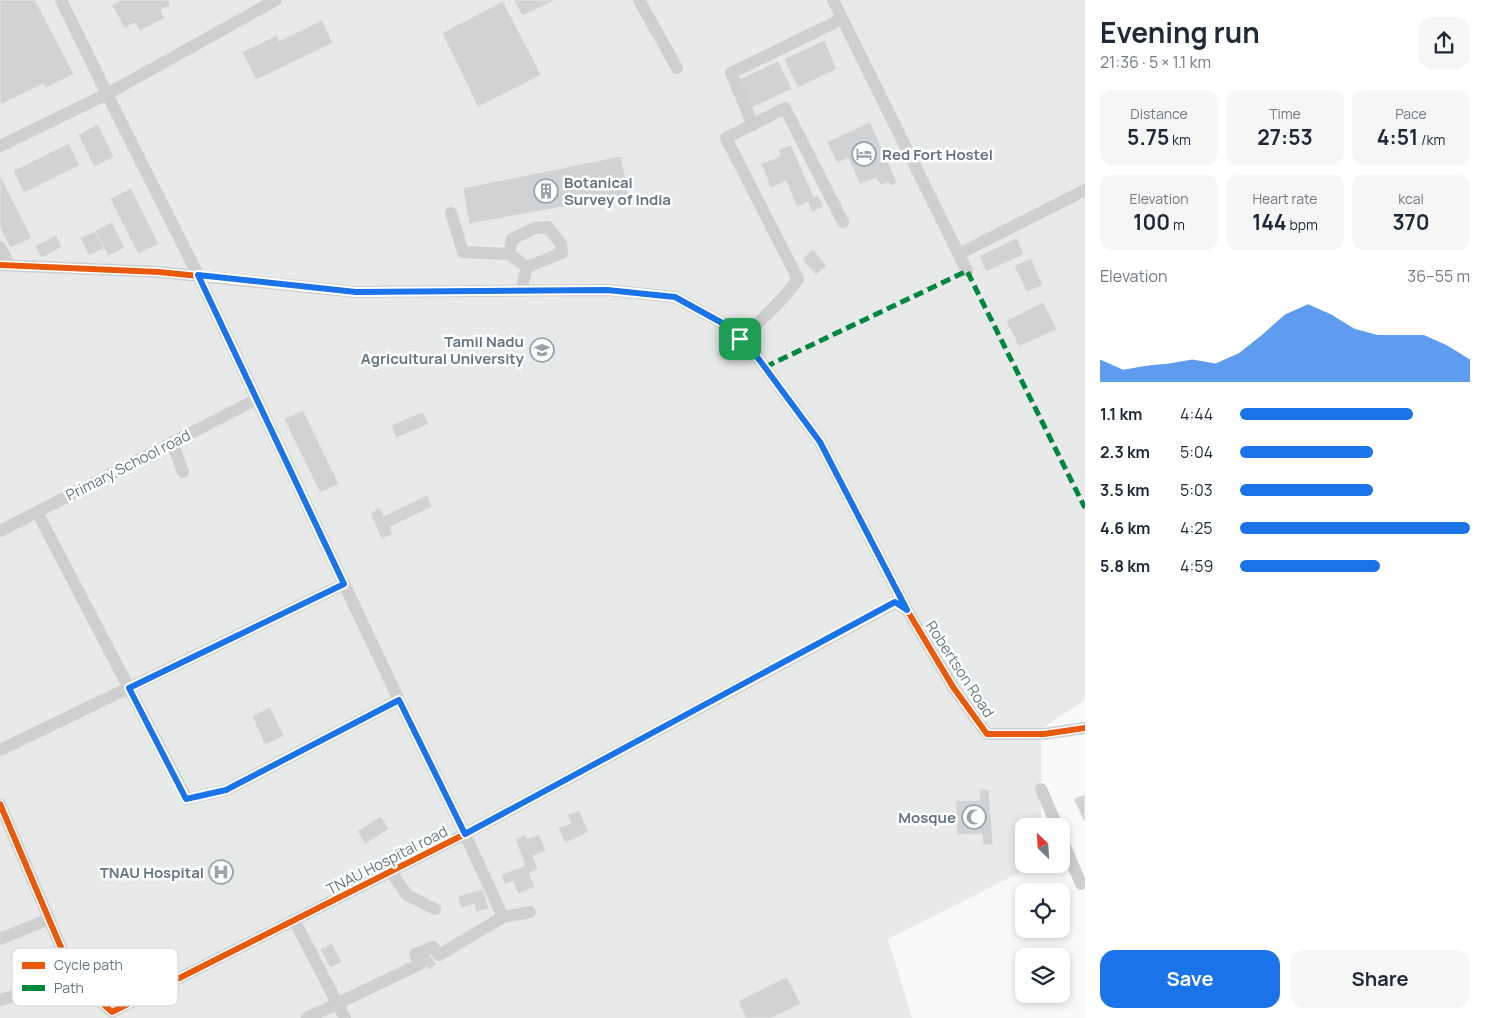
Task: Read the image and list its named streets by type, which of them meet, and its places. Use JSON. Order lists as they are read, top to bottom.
{
  "streets": {
    "street": ["Primary School road", "Robertson Road", "TNAU Hospital road"]
  },
  "crossings": [
    ["Robertson Road", "TNAU Hospital road"]
  ],
  "places": {
    "hotel": ["Red Fort Hostel"],
    "building": ["Botanical Survey of India"],
    "school or university": ["Tamil Nadu Agricultural University"],
    "mosque": ["Mosque"],
    "hospital": ["TNAU Hospital"]
  },
  "legend": ["Cycle path", "Path"],
  "north": "top left",
  "page": {
    "heading": ["Evening run", "21:36 · 5 × 1.1 km"],
    "stats": [
      ["Distance", "5.75 km"],
      ["Time", "27:53"],
      ["Pace", "4:51 /km"],
      ["Elevation", "100 m"],
      ["Heart rate", "144 bpm"],
      ["kcal", "370"]
    ],
    "chart": ["Elevation", "36–55 m"],
    "list": [
      {
        "name": "1.1 km",
        "note": "4:44"
      },
      {
        "name": "2.3 km",
        "note": "5:04"
      },
      {
        "name": "3.5 km",
        "note": "5:03"
      },
      {
        "name": "4.6 km",
        "note": "4:25"
      },
      {
        "name": "5.8 km",
        "note": "4:59"
      }
    ],
    "buttons": ["Save", "Share"]
  }
}
